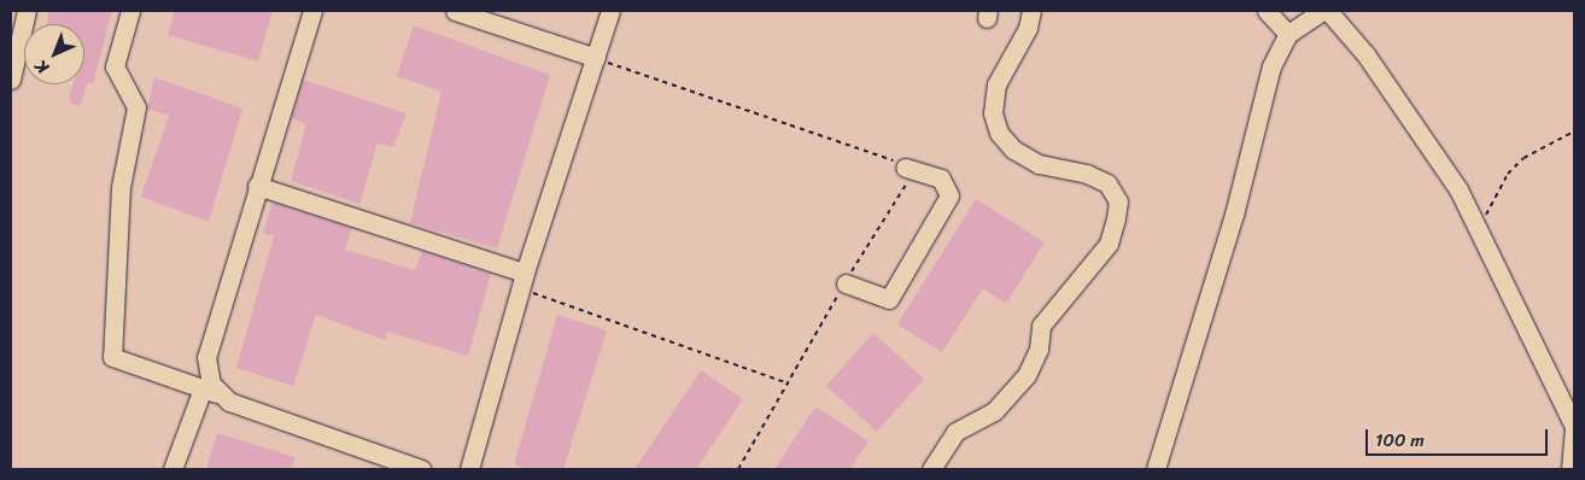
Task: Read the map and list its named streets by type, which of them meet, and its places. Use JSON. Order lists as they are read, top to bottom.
{
  "scale_bar": "100 m",
  "north": "bottom left"
}
